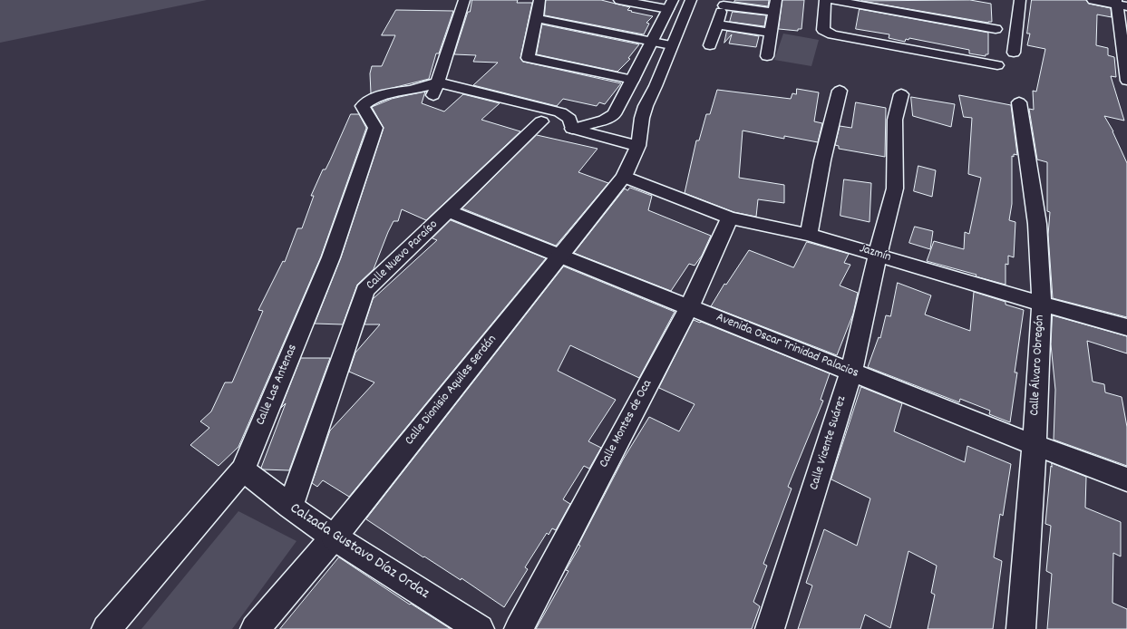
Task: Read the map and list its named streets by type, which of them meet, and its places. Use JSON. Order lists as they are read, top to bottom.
{
  "streets": {
    "street": [
      "Jazmín",
      "Calle Nuevo Paraíso",
      "Avenida Oscar Trinidad Palacios",
      "Calle Álvaro Obregón",
      "Calle Las Antenas",
      "Calle Dionisio Aquiles Serdán",
      "Calle Montes de Oca",
      "Calle Vicente Suárez",
      "Calzada Gustavo Díaz Ordaz"
    ]
  },
  "crossings": [
    ["Jazmín", "Calle Álvaro Obregón"],
    ["Jazmín", "Calle Dionisio Aquiles Serdán"],
    ["Jazmín", "Calle Montes de Oca"],
    ["Jazmín", "Calle Vicente Suárez"],
    ["Calle Nuevo Paraíso", "Avenida Oscar Trinidad Palacios"],
    ["Calle Nuevo Paraíso", "Calzada Gustavo Díaz Ordaz"],
    ["Avenida Oscar Trinidad Palacios", "Calle Álvaro Obregón"],
    ["Avenida Oscar Trinidad Palacios", "Calle Dionisio Aquiles Serdán"],
    ["Avenida Oscar Trinidad Palacios", "Calle Montes de Oca"],
    ["Avenida Oscar Trinidad Palacios", "Calle Vicente Suárez"],
    ["Calle Las Antenas", "Calzada Gustavo Díaz Ordaz"],
    ["Calle Dionisio Aquiles Serdán", "Calzada Gustavo Díaz Ordaz"]
  ]
}
